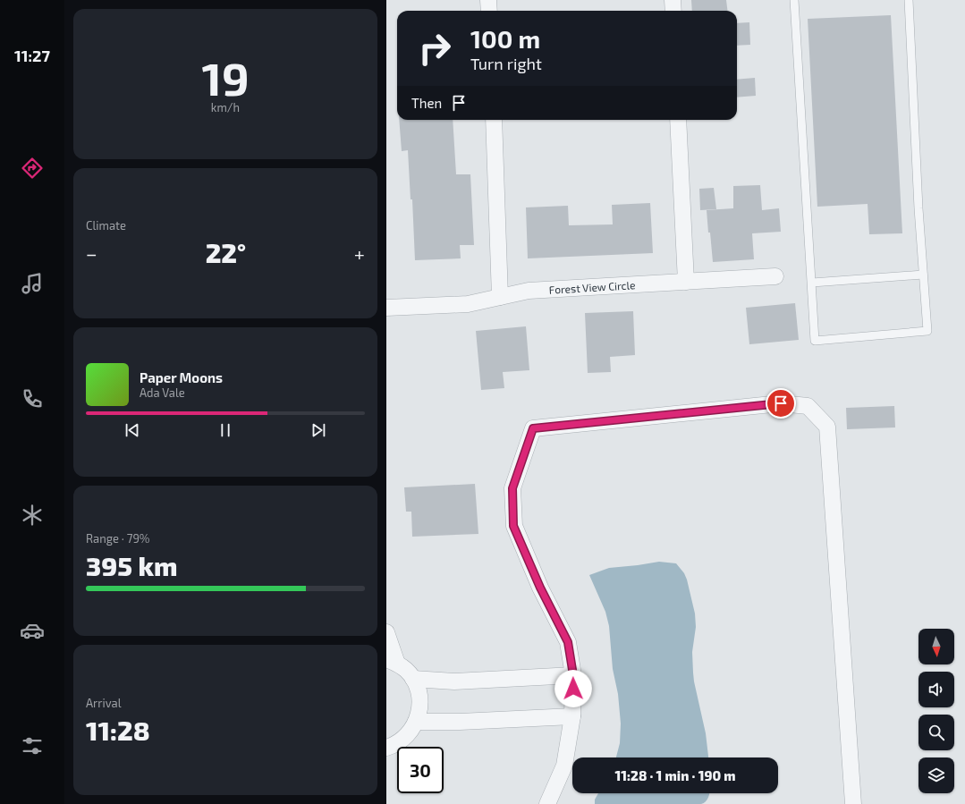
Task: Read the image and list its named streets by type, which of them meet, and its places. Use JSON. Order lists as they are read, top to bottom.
{
  "streets": {
    "street": ["Forest View Circle"]
  },
  "north": "bottom",
  "page": {
    "tabs": "11:27",
    "tile": [
      ["19", "km/h"],
      "Climate",
      ["Range · 79%", "395 km"],
      ["Arrival", "11:28"]
    ],
    "turn": ["100 m", "Turn right"],
    "then": "Then",
    "heat": ["−", "22°", "+"],
    "song": ["Paper Moons", "Ada Vale"],
    "limit": "30",
    "trip": "11:28 · 1 min · 190 m"
  }
}
